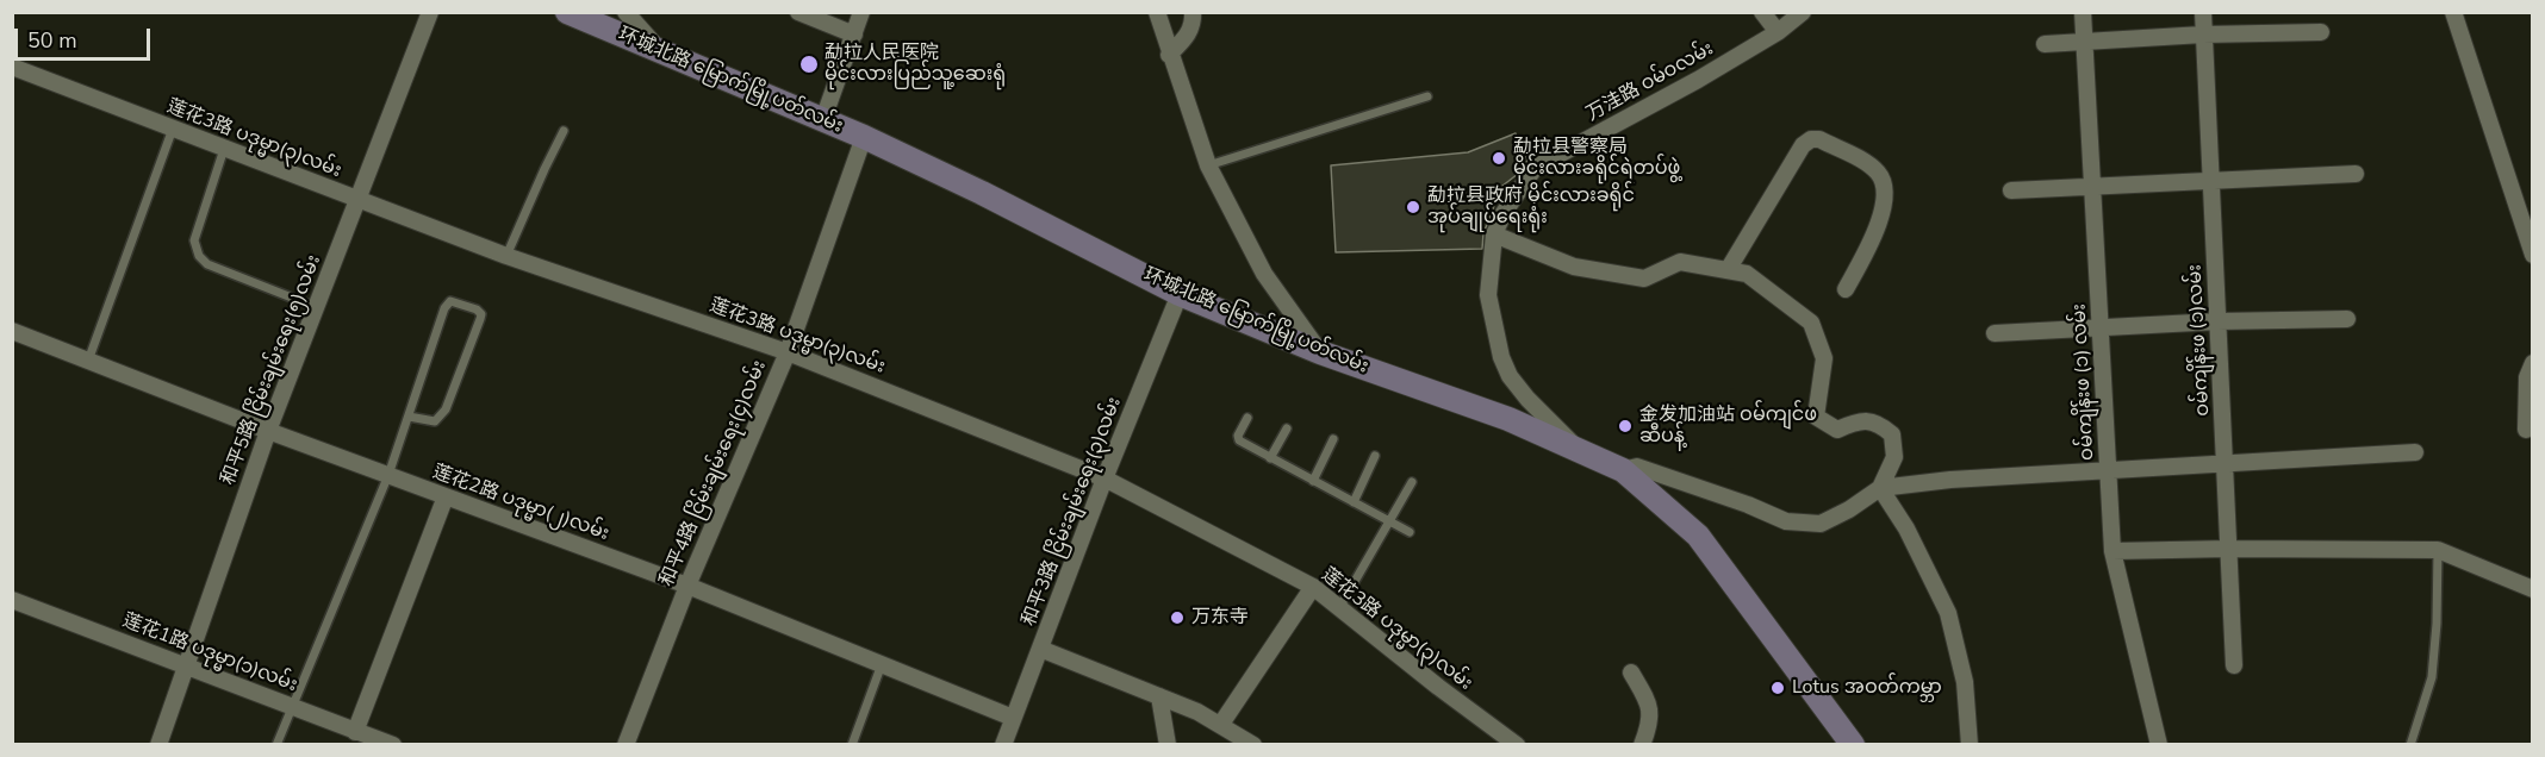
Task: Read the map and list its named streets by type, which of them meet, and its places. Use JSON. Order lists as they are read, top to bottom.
{
  "streets": {
    "street": [
      "环城北路 မြောက်မြို့ပတ်လမ်း",
      "万洼路 ဝမ်ဝလမ်း",
      "莲花3路 ပဒုမ္မာ(၃)လမ်း",
      "ဝမ်ကျိန်းဖ (၁)လမ်း",
      "和平5路 ငြိမ်းချမ်းရေး(၅)လမ်း",
      "ဝမ်ကျိန်းဖ (၁) လမ်း",
      "和平4路 ငြိမ်းချမ်းရေး(၄)လမ်း",
      "莲花2路 ပဒုမ္မာ(၂)လမ်း",
      "和平3路 ငြိမ်းချမ်းရေး(၃)လမ်း",
      "莲花1路 ပဒုမ္မာ(၁)လမ်း"
    ]
  },
  "crossings": [
    ["环城北路 မြောက်မြို့ပတ်လမ်း", "万洼路 ဝမ်ဝလမ်း"],
    ["环城北路 မြောက်မြို့ပတ်လမ်း", "和平4路 ငြိမ်းချမ်းရေး(၄)လမ်း"],
    ["环城北路 မြောက်မြို့ပတ်လမ်း", "和平3路 ငြိမ်းချမ်းရေး(၃)လမ်း"],
    ["莲花3路 ပဒုမ္မာ(၃)လမ်း", "和平5路 ငြိမ်းချမ်းရေး(၅)လမ်း"],
    ["莲花3路 ပဒုမ္မာ(၃)လမ်း", "和平4路 ငြိမ်းချမ်းရေး(၄)လမ်း"],
    ["莲花3路 ပဒုမ္မာ(၃)လမ်း", "和平3路 ငြိမ်းချမ်းရေး(၃)လမ်း"],
    ["和平5路 ငြိမ်းချမ်းရေး(၅)လမ်း", "莲花2路 ပဒုမ္မာ(၂)လမ်း"],
    ["和平5路 ငြိမ်းချမ်းရေး(၅)လမ်း", "莲花1路 ပဒုမ္မာ(၁)လမ်း"],
    ["和平4路 ငြိမ်းချမ်းရေး(၄)လမ်း", "莲花2路 ပဒုမ္မာ(၂)လမ်း"],
    ["莲花2路 ပဒုမ္မာ(၂)လမ်း", "和平3路 ငြိမ်းချမ်းရေး(၃)လမ်း"]
  ],
  "places": [
    "勐拉人民医院 မိုင်းလားပြည်သူ့ဆေးရုံ",
    "勐拉县警察局 မိုင်းလားခရိုင်ရဲတပ်ဖွဲ့",
    "勐拉县政府 မိုင်းလားခရိုင် အုပ်ချုပ်ရေးရုံး",
    "金发加油站 ဝမ်ကျင်ဖ ဆီပန့်",
    "万东寺",
    "Lotus အဝတ်ကမ္ဘာ"
  ],
  "scale_bar": "50 m"
}
